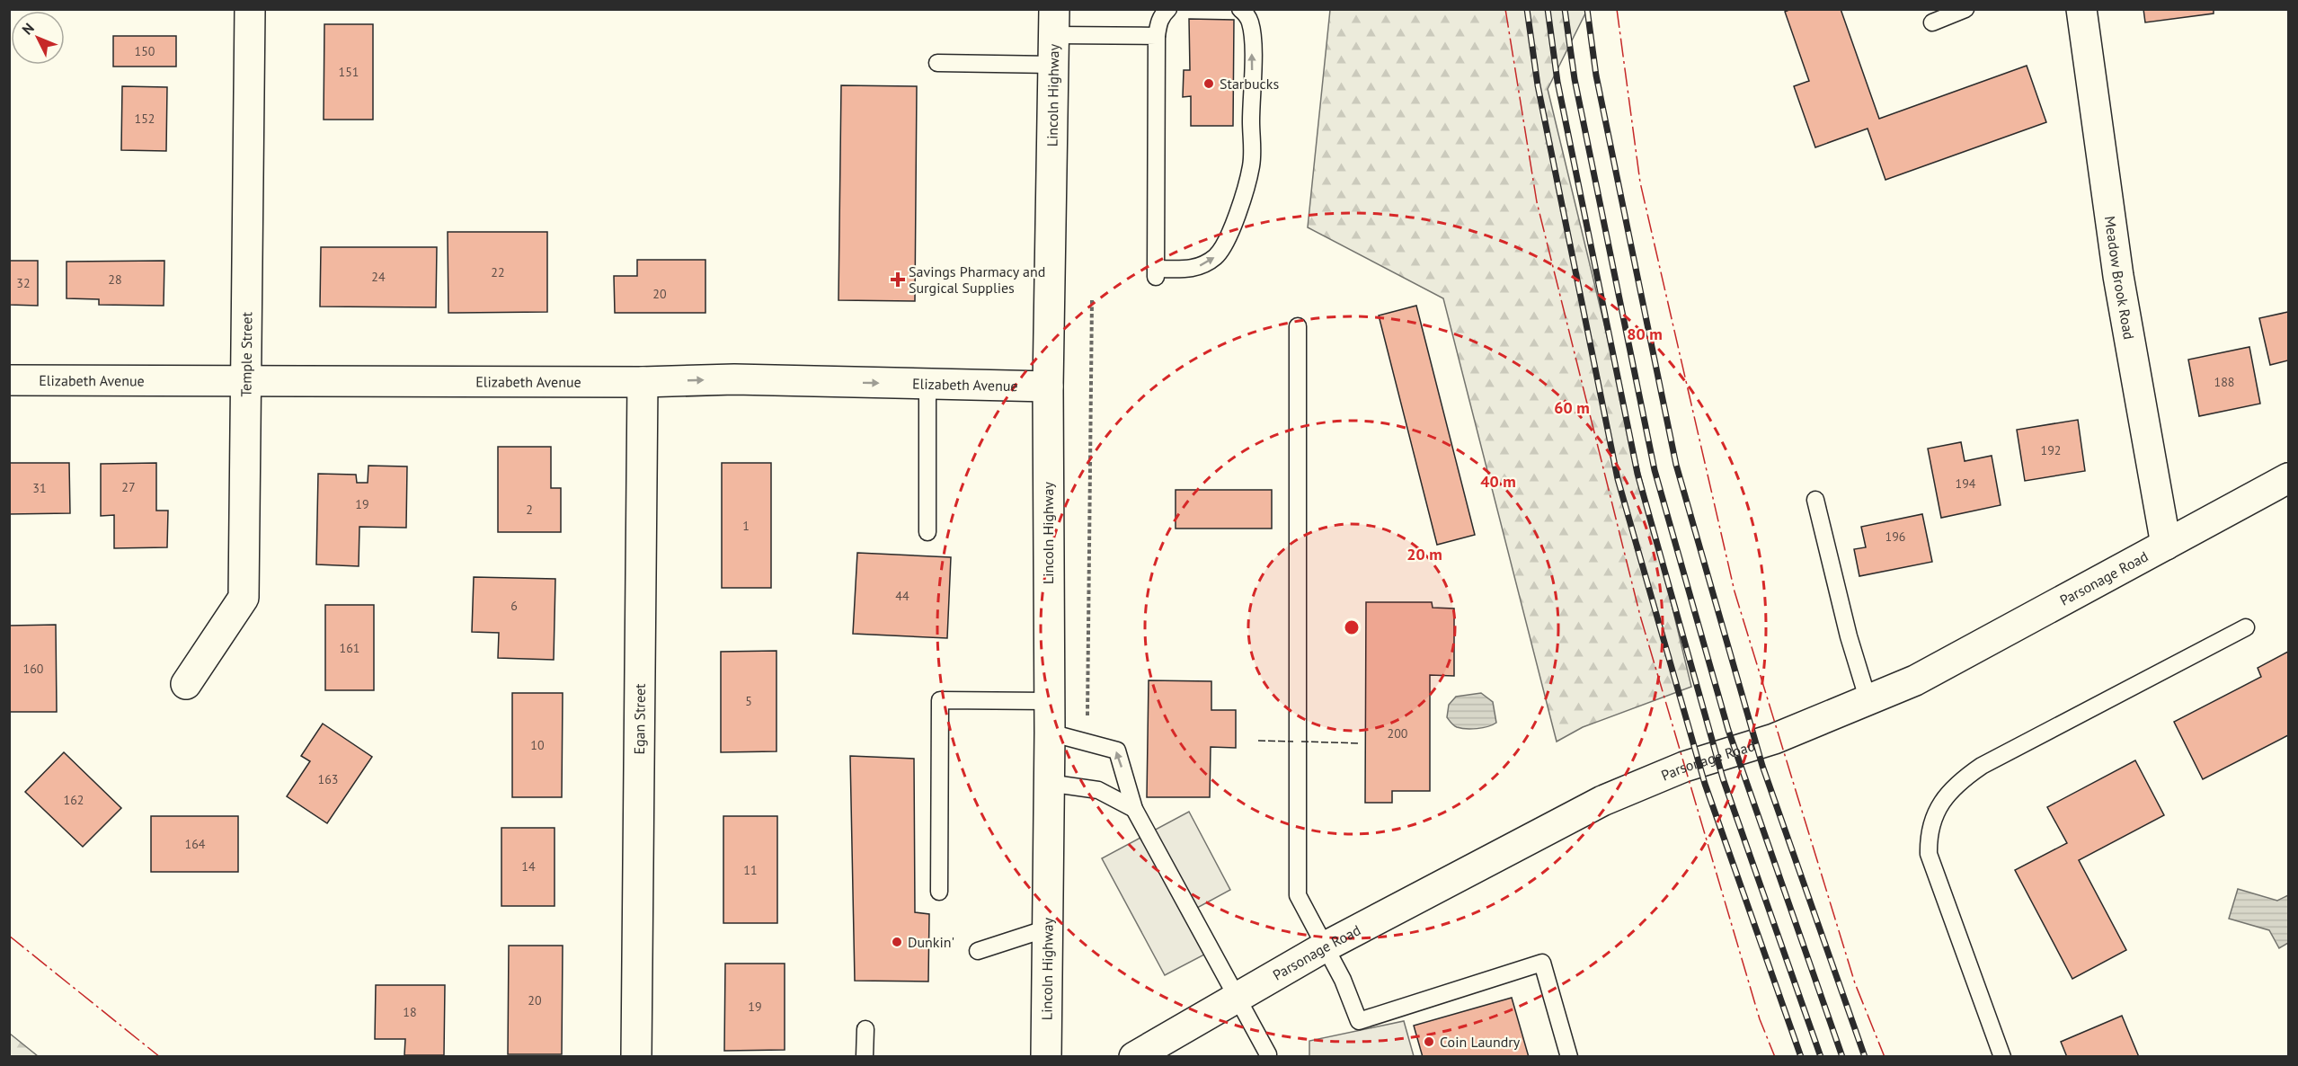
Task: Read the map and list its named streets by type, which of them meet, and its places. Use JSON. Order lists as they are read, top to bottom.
{
  "streets": {
    "street": [
      "Lincoln Highway",
      "Meadow Brook Road",
      "Temple Street",
      "Elizabeth Avenue",
      "Parsonage Road",
      "Egan Street"
    ]
  },
  "crossings": [
    ["Lincoln Highway", "Elizabeth Avenue"],
    ["Meadow Brook Road", "Parsonage Road"],
    ["Temple Street", "Elizabeth Avenue"],
    ["Elizabeth Avenue", "Egan Street"]
  ],
  "places": {
    "other": ["Starbucks", "Dunkin'", "Coin Laundry"],
    "health": ["Savings Pharmacy and Surgical Supplies"]
  },
  "house_numbers": [
    "150",
    "151",
    "152",
    "22",
    "24",
    "28",
    "32",
    "20",
    "188",
    "192",
    "194",
    "27",
    "31",
    "19",
    "2",
    "1",
    "196",
    "44",
    "6",
    "161",
    "160",
    "5",
    "200",
    "10",
    "163",
    "162",
    "164",
    "14",
    "11",
    "20",
    "19",
    "18"
  ],
  "north": "top left",
  "rings": [
    "80 m",
    "60 m",
    "40 m",
    "20 m"
  ]
}
